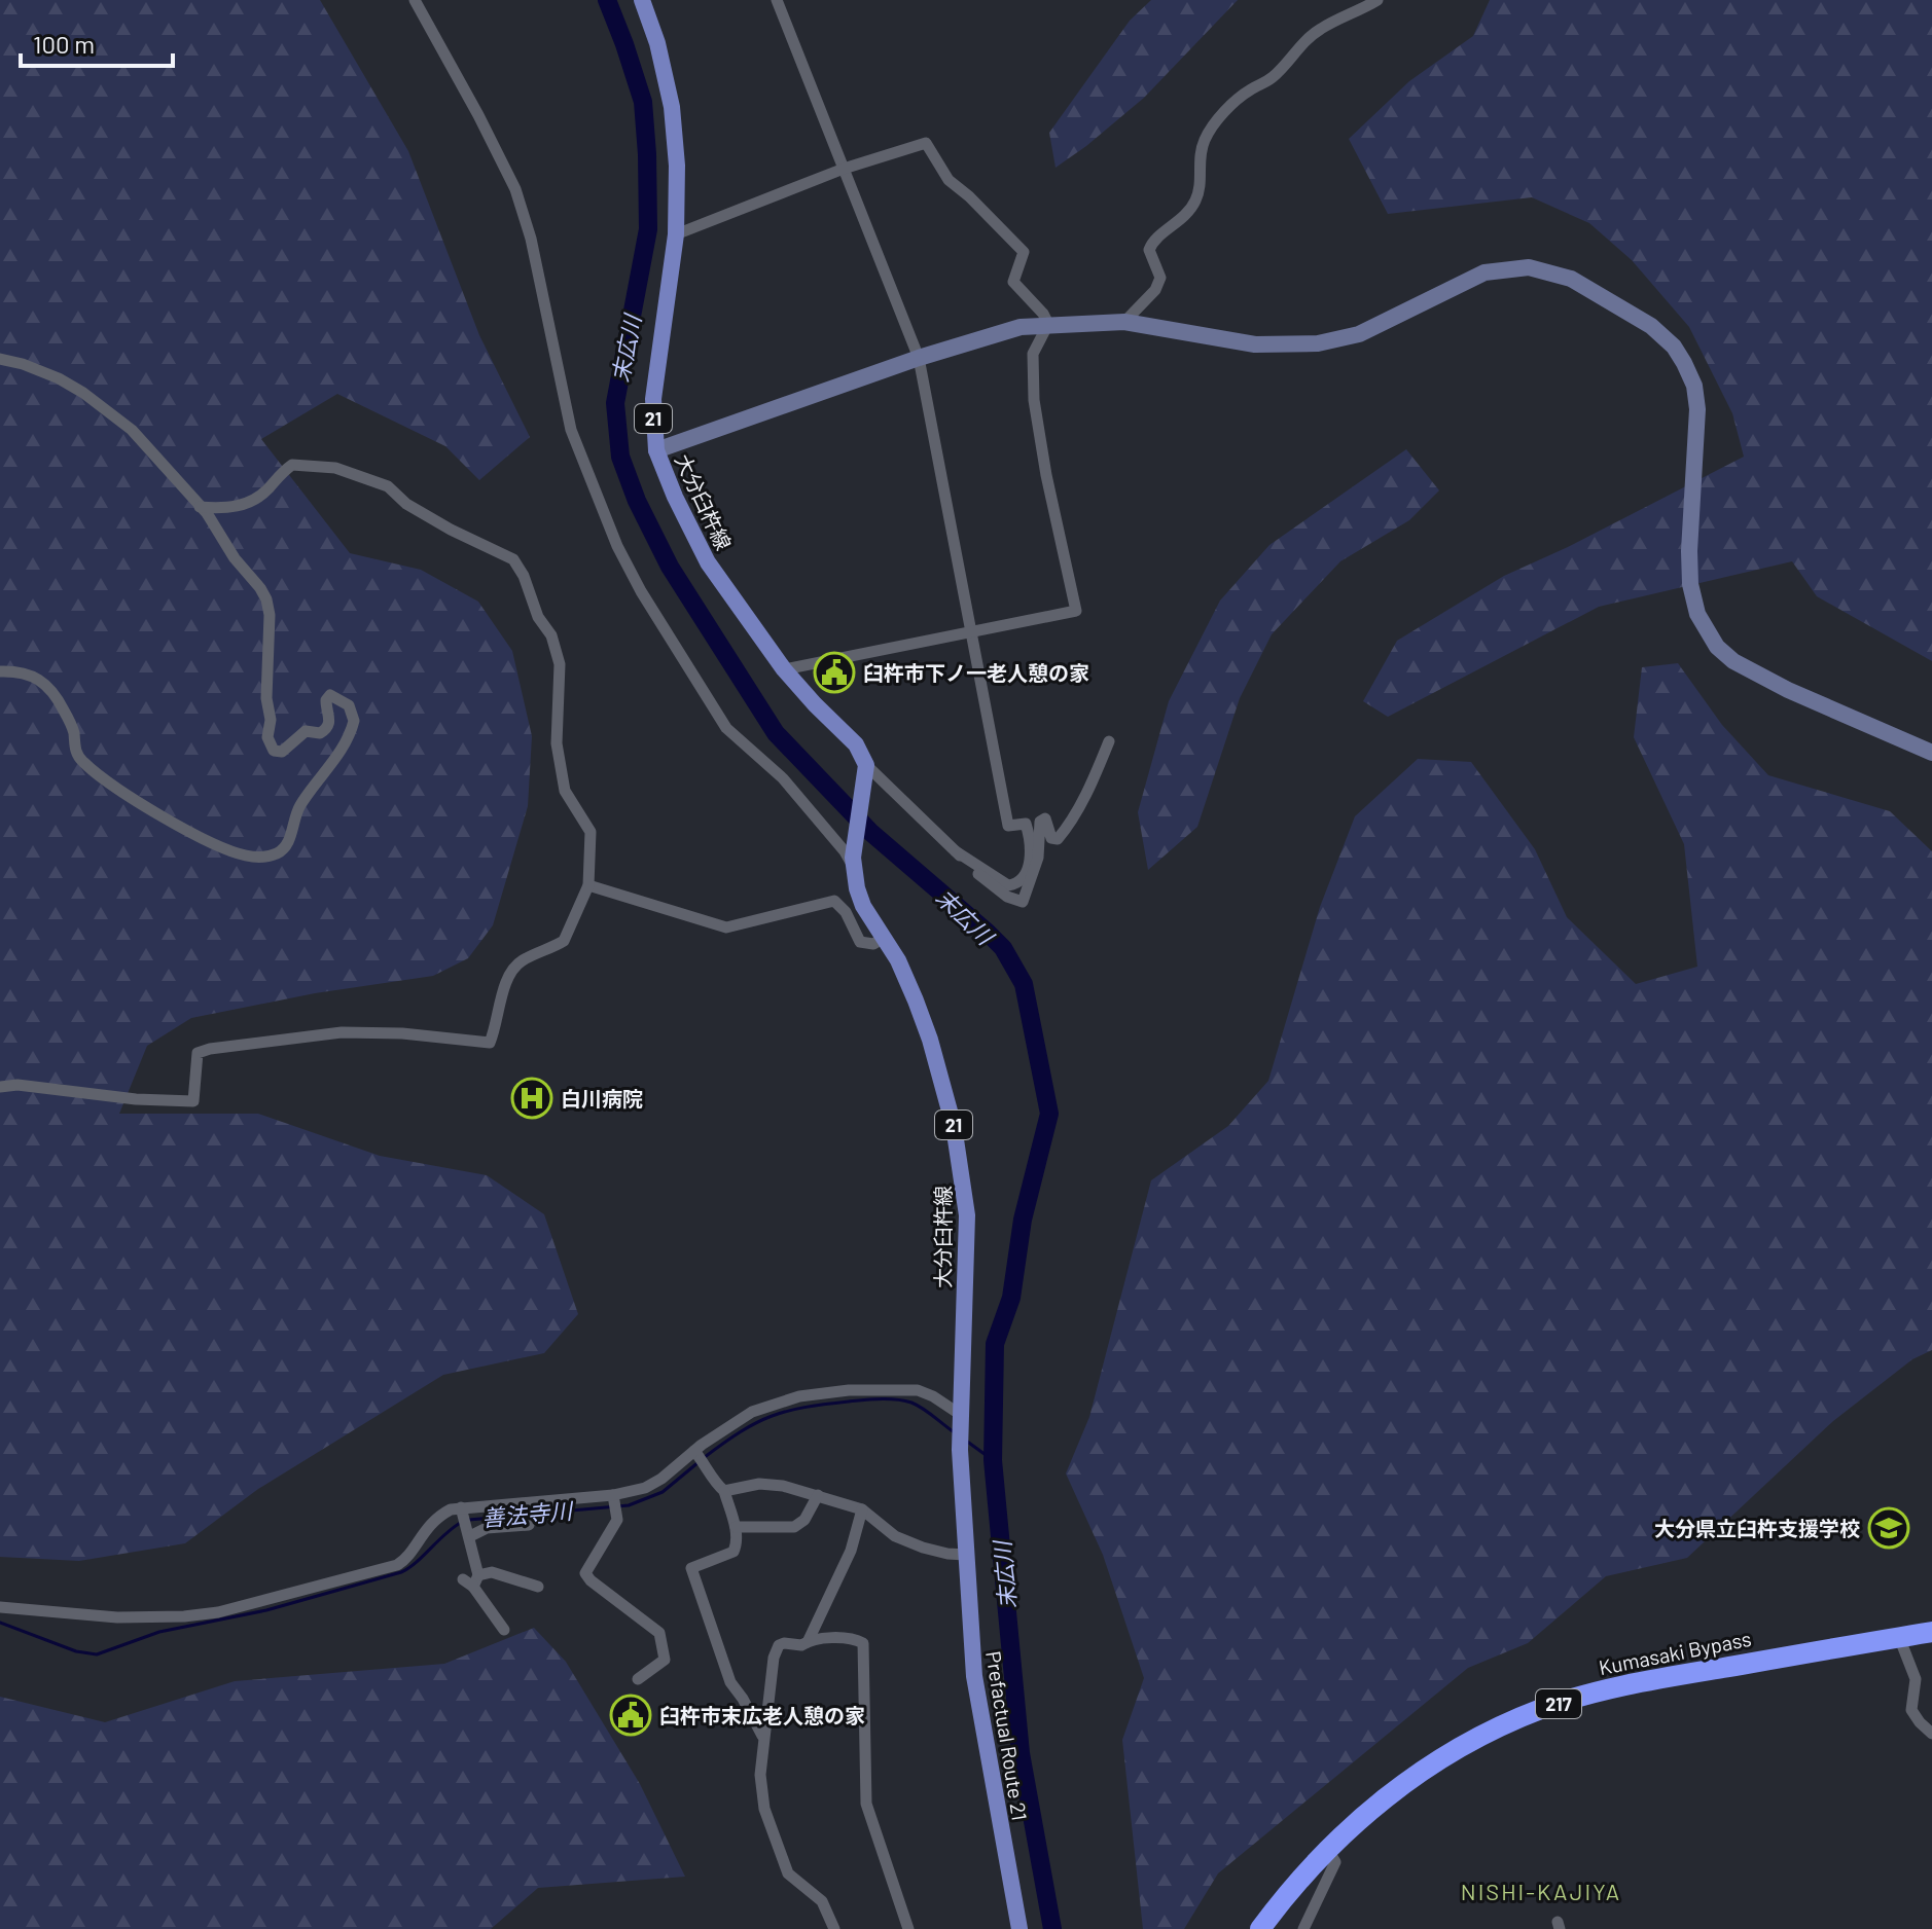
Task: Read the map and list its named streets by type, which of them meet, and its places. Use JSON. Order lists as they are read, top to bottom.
{
  "streets": {
    "highway": ["Kumasaki Bypass", "217"],
    "main road": ["21", "大分臼杵線", "Prefactual Route 21"]
  },
  "crossings": [
    ["21", "大分臼杵線"],
    ["大分臼杵線", "Prefactual Route 21"]
  ],
  "districts": ["NISHI-KAJIYA"],
  "water": ["末広川", "善法寺川"],
  "places": {
    "public building": ["臼杵市下ノ一老人憩の家", "臼杵市末広老人憩の家"],
    "hospital": ["白川病院"],
    "school or university": ["大分県立臼杵支援学校"]
  },
  "scale_bar": "100 m"
}
